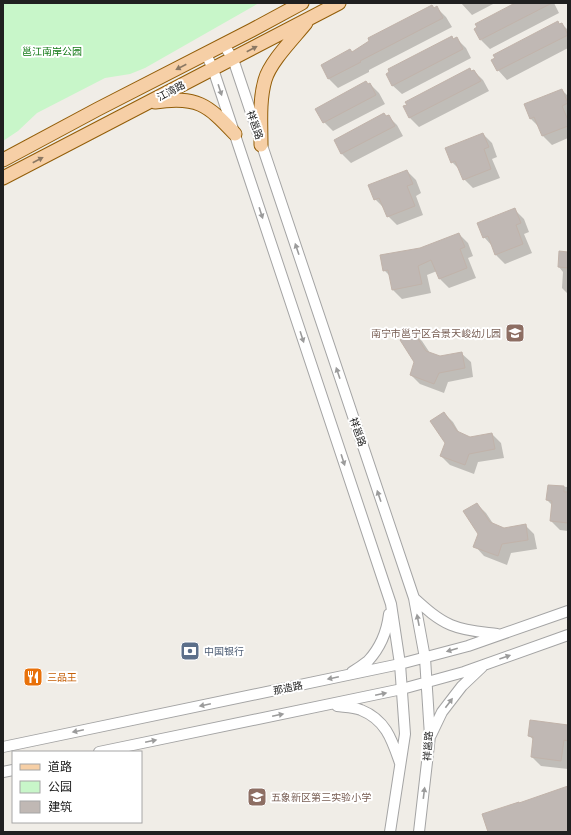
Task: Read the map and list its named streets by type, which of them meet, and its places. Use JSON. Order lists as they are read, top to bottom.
{
  "streets": {
    "main road": ["江湾路"],
    "street": ["祥邕路", "那造路"]
  },
  "crossings": [
    ["江湾路", "祥邕路"],
    ["祥邕路", "那造路"]
  ],
  "parks": ["邕江南岸公园"],
  "places": {
    "school or university": ["南宁市邕宁区合景天峻幼儿园", "五象新区第三实验小学"],
    "bank": ["中国银行"],
    "restaurant": ["三品王"]
  },
  "legend": ["道路", "公园", "建筑"]
}
